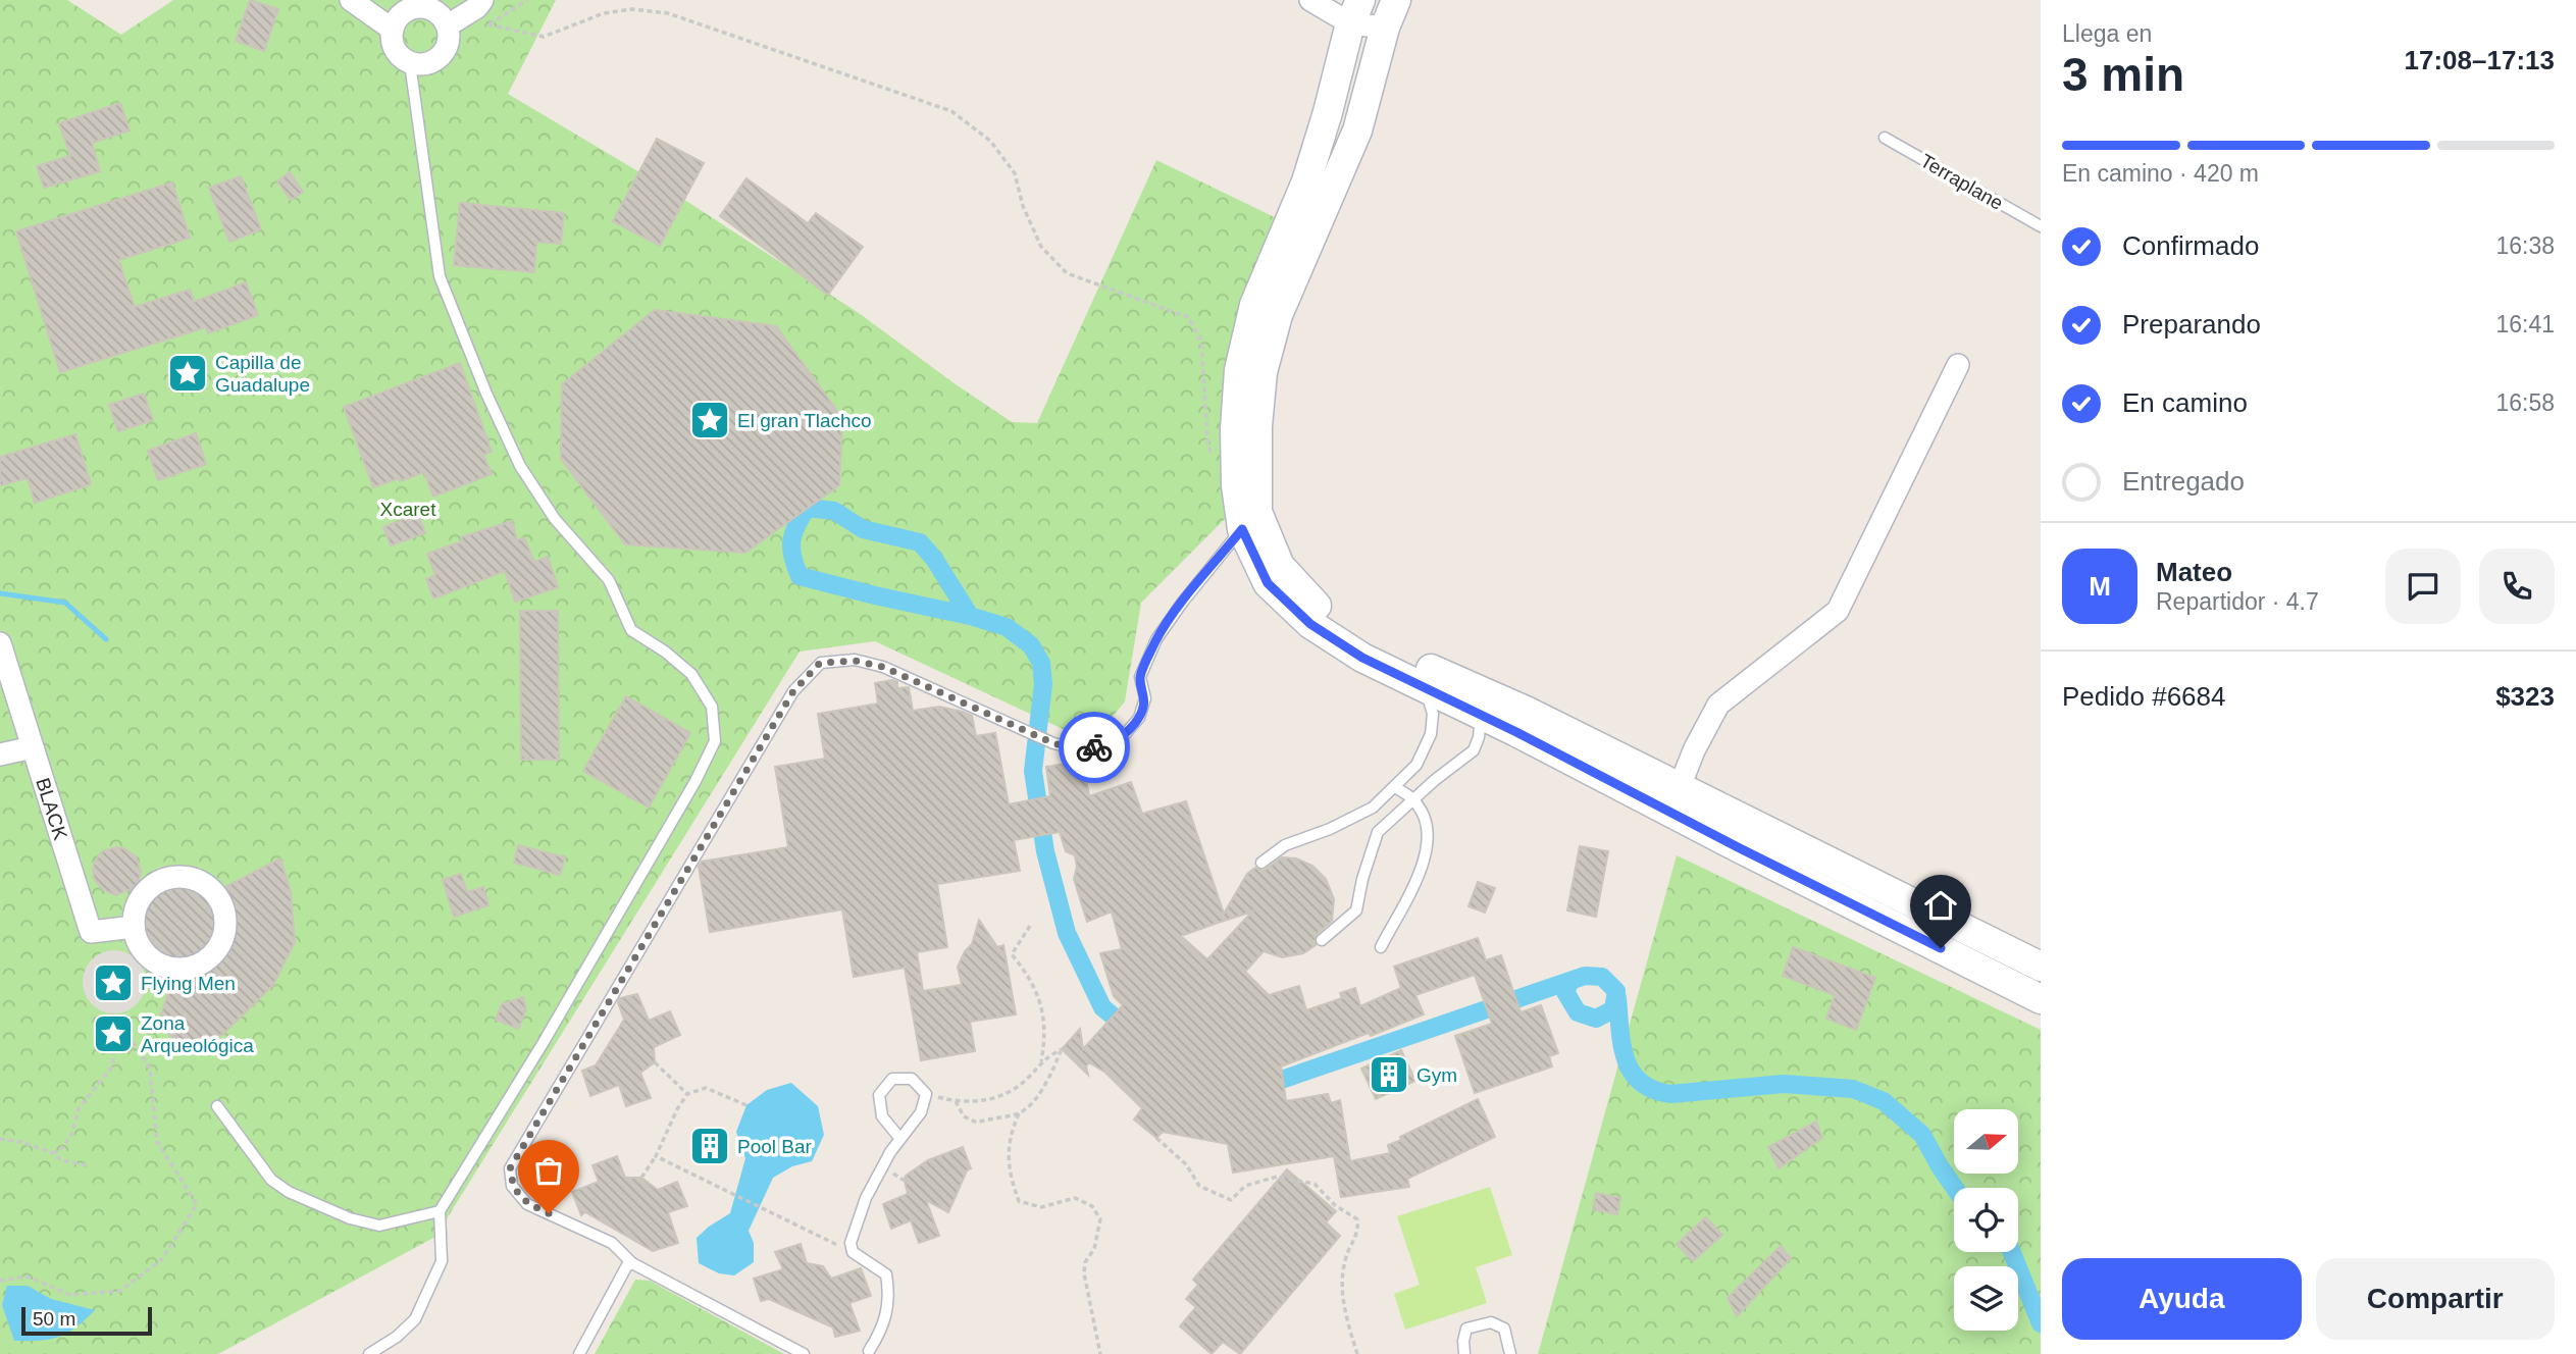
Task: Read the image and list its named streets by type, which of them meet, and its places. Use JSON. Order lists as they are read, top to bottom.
{
  "streets": {
    "street": ["BLACK"],
    "lane": ["Terraplane"]
  },
  "parks": ["Xcaret"],
  "places": {
    "place": [
      "Capilla de Guadalupe",
      "El gran Tlachco",
      "Flying Men",
      "Zona Arqueológica"
    ],
    "building": ["Gym", "Pool Bar"]
  },
  "scale_bar": "50 m",
  "north": "right",
  "page": {
    "heading": ["3 min", "Llega en", "17:08–17:13"],
    "panel": [
      "Mateo",
      "Repartidor · 4.7",
      "Pedido #6684",
      "$323"
    ],
    "bar": "En camino · 420 m",
    "list": [
      ["Confirmado", "16:38"],
      ["Preparando", "16:41"],
      ["En camino", "16:58"],
      "Entregado"
    ],
    "round": "M",
    "buttons": ["Ayuda", "Compartir"],
    "scale": "50 m"
  }
}
